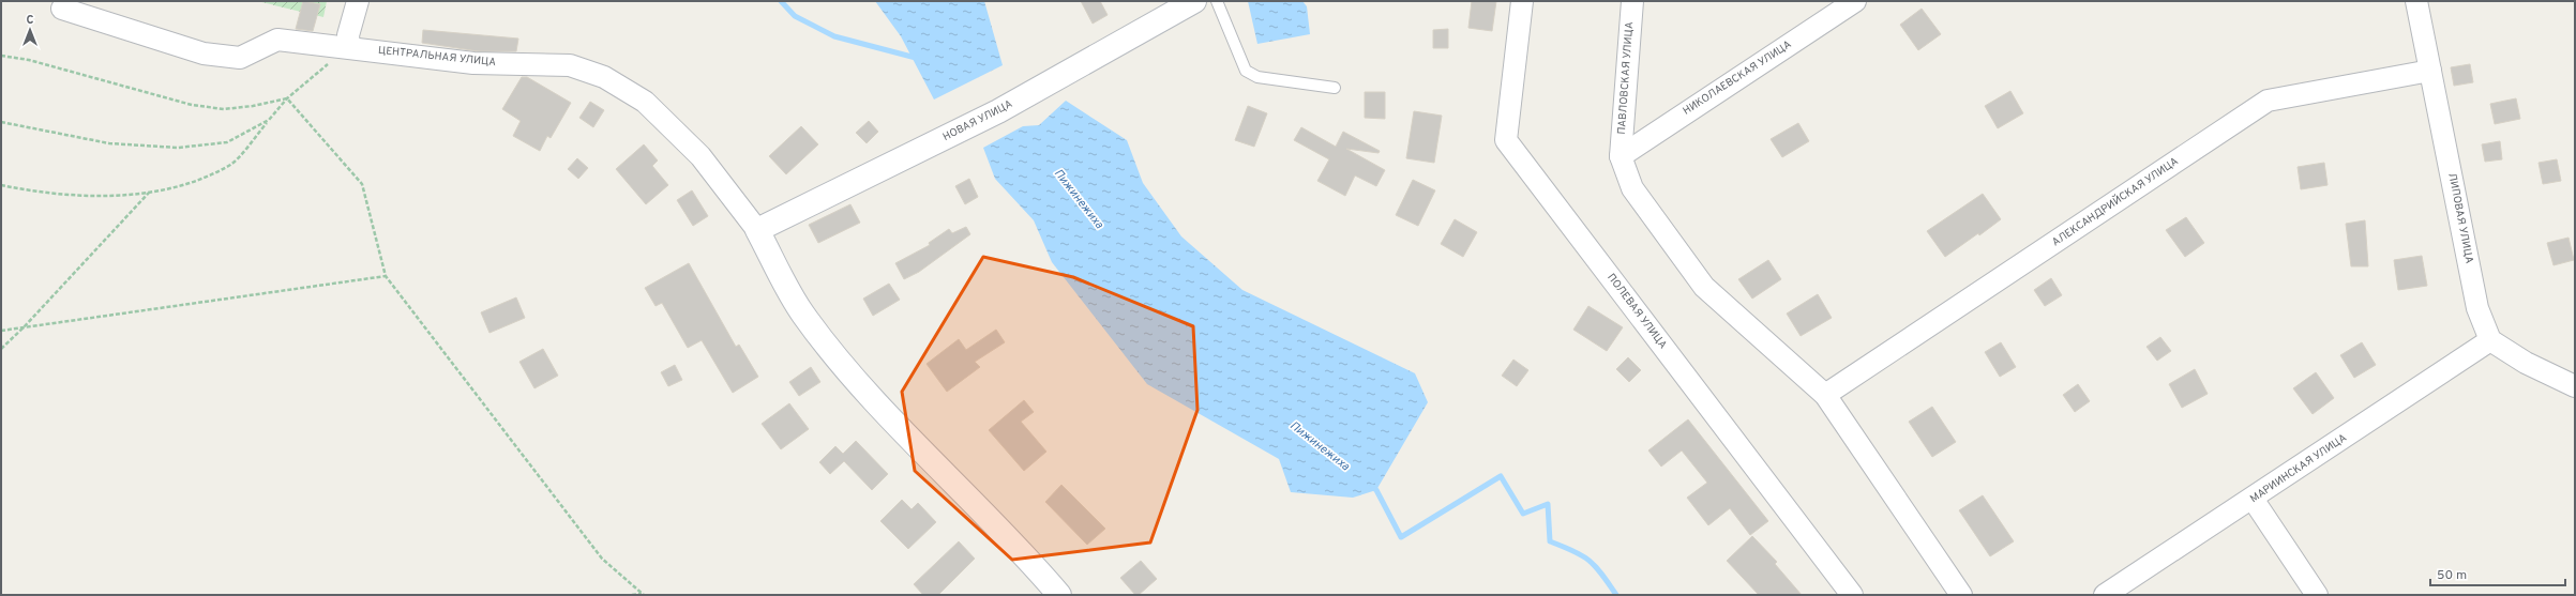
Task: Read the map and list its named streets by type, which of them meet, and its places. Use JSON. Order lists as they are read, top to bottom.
{
  "streets": {
    "street": [
      "ЦЕНТРАЛЬНАЯ УЛИЦА",
      "ПАВЛОВСКАЯ УЛИЦА",
      "НИКОЛАЕВСКАЯ УЛИЦА",
      "НОВАЯ УЛИЦА",
      "АЛЕКСАНДРИЙСКАЯ УЛИЦА",
      "ЛИПОВАЯ УЛИЦА",
      "ПОЛЕВАЯ УЛИЦА",
      "МАРИИНСКАЯ УЛИЦА"
    ]
  },
  "crossings": [
    ["ЦЕНТРАЛЬНАЯ УЛИЦА", "НОВАЯ УЛИЦА"],
    ["ПАВЛОВСКАЯ УЛИЦА", "НИКОЛАЕВСКАЯ УЛИЦА"],
    ["АЛЕКСАНДРИЙСКАЯ УЛИЦА", "ЛИПОВАЯ УЛИЦА"],
    ["ЛИПОВАЯ УЛИЦА", "МАРИИНСКАЯ УЛИЦА"]
  ],
  "water": ["Пижинежиха"],
  "scale_bar": "50 m",
  "north": "top"
}
